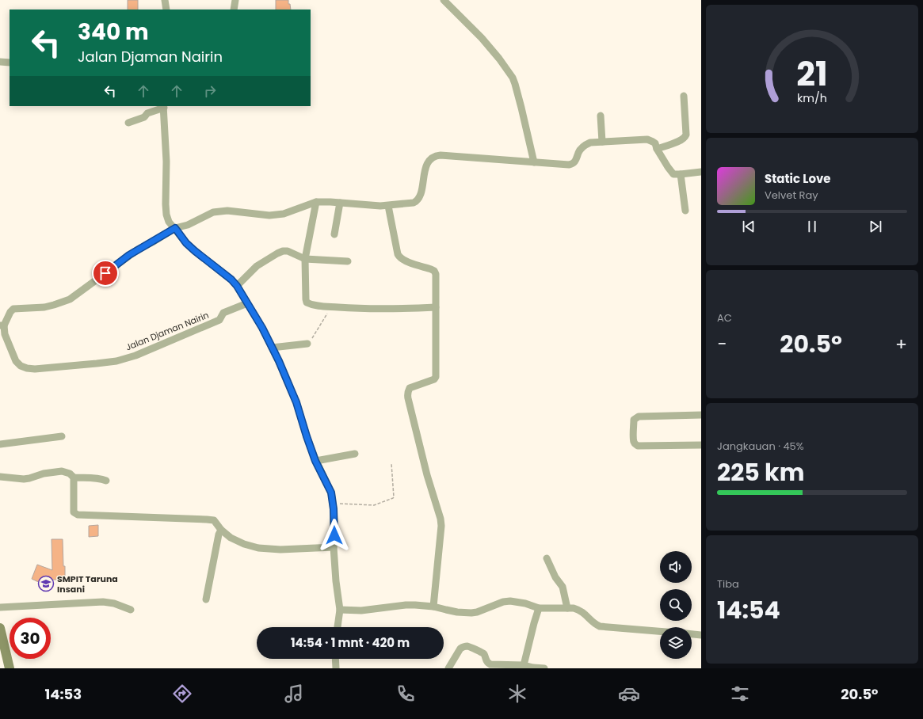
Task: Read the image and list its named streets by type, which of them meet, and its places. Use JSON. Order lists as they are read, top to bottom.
{
  "streets": {
    "street": ["Jalan Djaman Nairin"]
  },
  "places": {
    "school or university": ["SMPIT Taruna Insani"]
  },
  "page": {
    "turn": ["340 m", "Jalan Djaman Nairin"],
    "song": ["Static Love", "Velvet Ray"],
    "tile": [
      "AC",
      ["Jangkauan · 45%", "225 km"],
      ["Tiba", "14:54"]
    ],
    "heat": ["−", "20.5°", "+"],
    "limit": "30",
    "trip": "14:54 · 1 mnt · 420 m",
    "tabs": ["14:53", "20.5°"],
    "gauge": ["21", "km/h"]
  }
}
